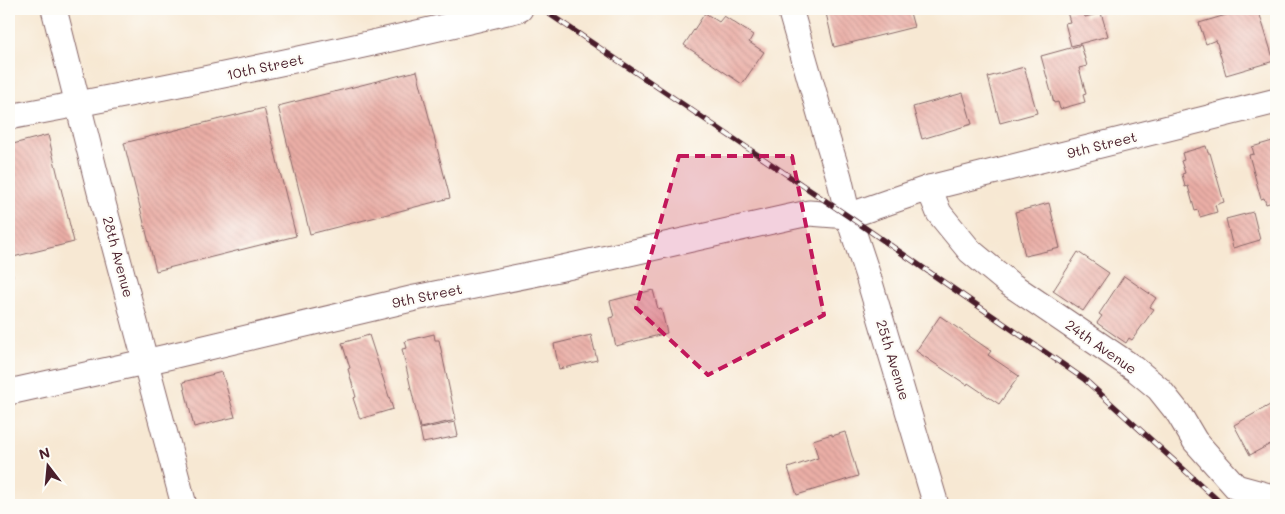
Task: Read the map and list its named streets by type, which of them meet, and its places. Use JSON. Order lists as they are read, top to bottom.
{
  "streets": {
    "street": [
      "10th Street",
      "9th Street",
      "28th Avenue",
      "24th Avenue",
      "25th Avenue"
    ]
  },
  "crossings": [
    ["10th Street", "28th Avenue"],
    ["9th Street", "28th Avenue"],
    ["9th Street", "24th Avenue"],
    ["9th Street", "25th Avenue"]
  ],
  "north": "top"
}
